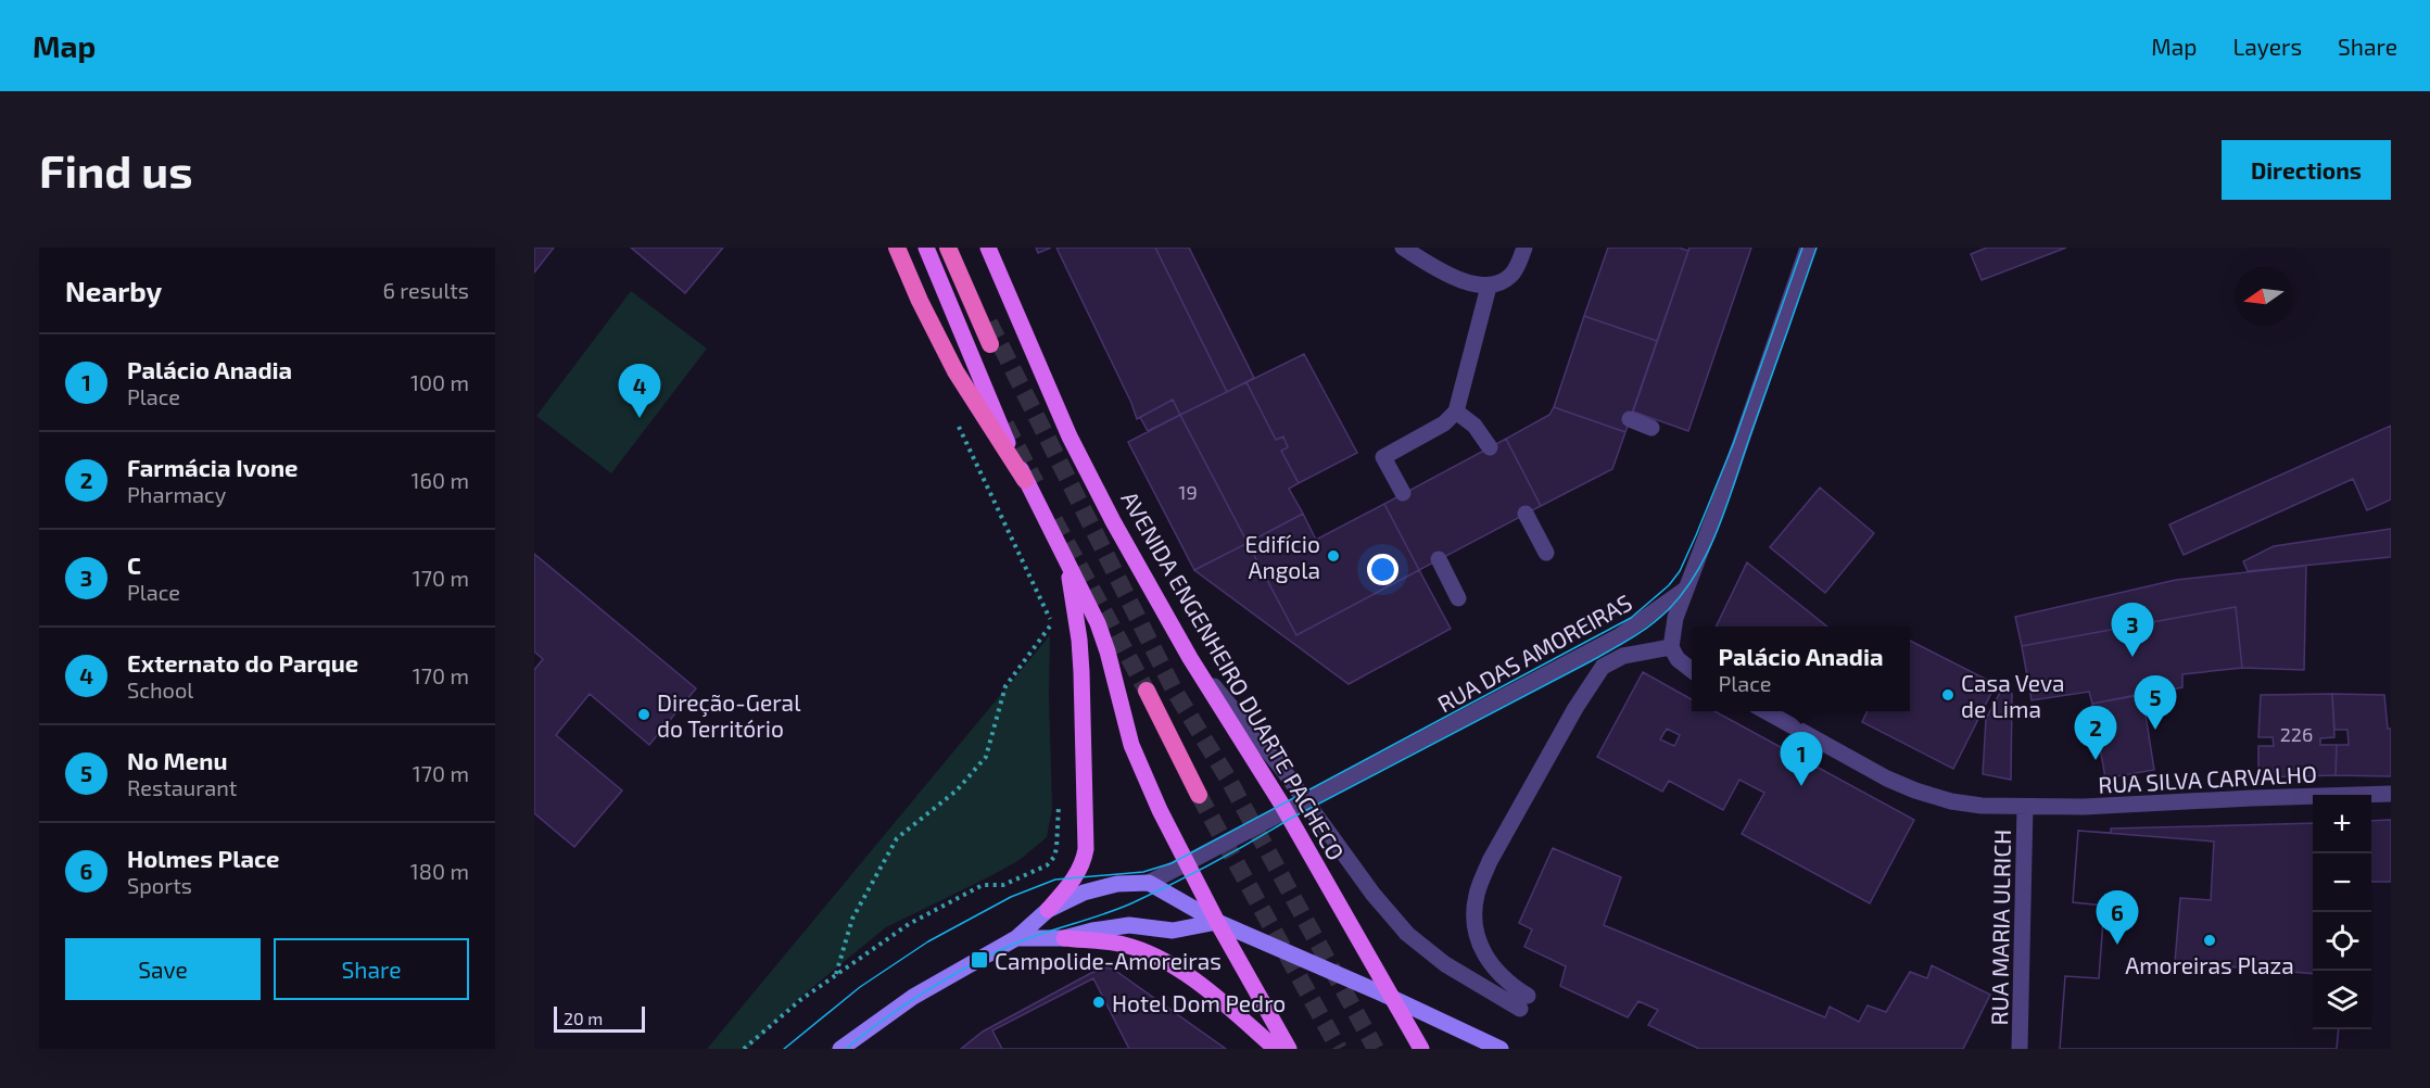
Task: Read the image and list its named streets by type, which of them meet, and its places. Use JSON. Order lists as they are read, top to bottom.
{
  "streets": {
    "main road": ["AVENIDA ENGENHEIRO DUARTE PACHECO"],
    "street": ["RUA DAS AMOREIRAS", "RUA SILVA CARVALHO", "RUA MARIA ULRICH"]
  },
  "crossings": [
    ["RUA DAS AMOREIRAS", "AVENIDA ENGENHEIRO DUARTE PACHECO"],
    ["RUA SILVA CARVALHO", "RUA MARIA ULRICH"]
  ],
  "places": {
    "other": [
      "Edifício Angola",
      "Casa Veva de Lima",
      "Direção-Geral do Território",
      "Amoreiras Plaza",
      "Hotel Dom Pedro"
    ],
    "transit": ["Campolide-Amoreiras"]
  },
  "house_numbers": ["19", "226"],
  "scale_bar": "20 m",
  "north": "left",
  "page": {
    "header": "Map",
    "nav": ["Map", "Layers", "Share"],
    "buttons": [
      "Directions",
      ["Save", "Share"]
    ],
    "title": "Find us",
    "heading": ["Nearby", "6 results"],
    "list": [
      {
        "mark": "1",
        "name": "Palácio Anadia",
        "note": "Place",
        "value": "100 m"
      },
      {
        "mark": "2",
        "name": "Farmácia Ivone",
        "note": "Pharmacy",
        "value": "160 m"
      },
      {
        "mark": "3",
        "name": "C",
        "note": "Place",
        "value": "170 m"
      },
      {
        "mark": "4",
        "name": "Externato do Parque",
        "note": "School",
        "value": "170 m"
      },
      {
        "mark": "5",
        "name": "No Menu",
        "note": "Restaurant",
        "value": "170 m"
      },
      {
        "mark": "6",
        "name": "Holmes Place",
        "note": "Sports",
        "value": "180 m"
      }
    ],
    "pins": [
      "4",
      "3",
      "5",
      "2",
      "1",
      "6"
    ],
    "popup": ["Palácio Anadia", "Place"],
    "map_buttons": ["+", "−"],
    "scale": "20 m"
  }
}
